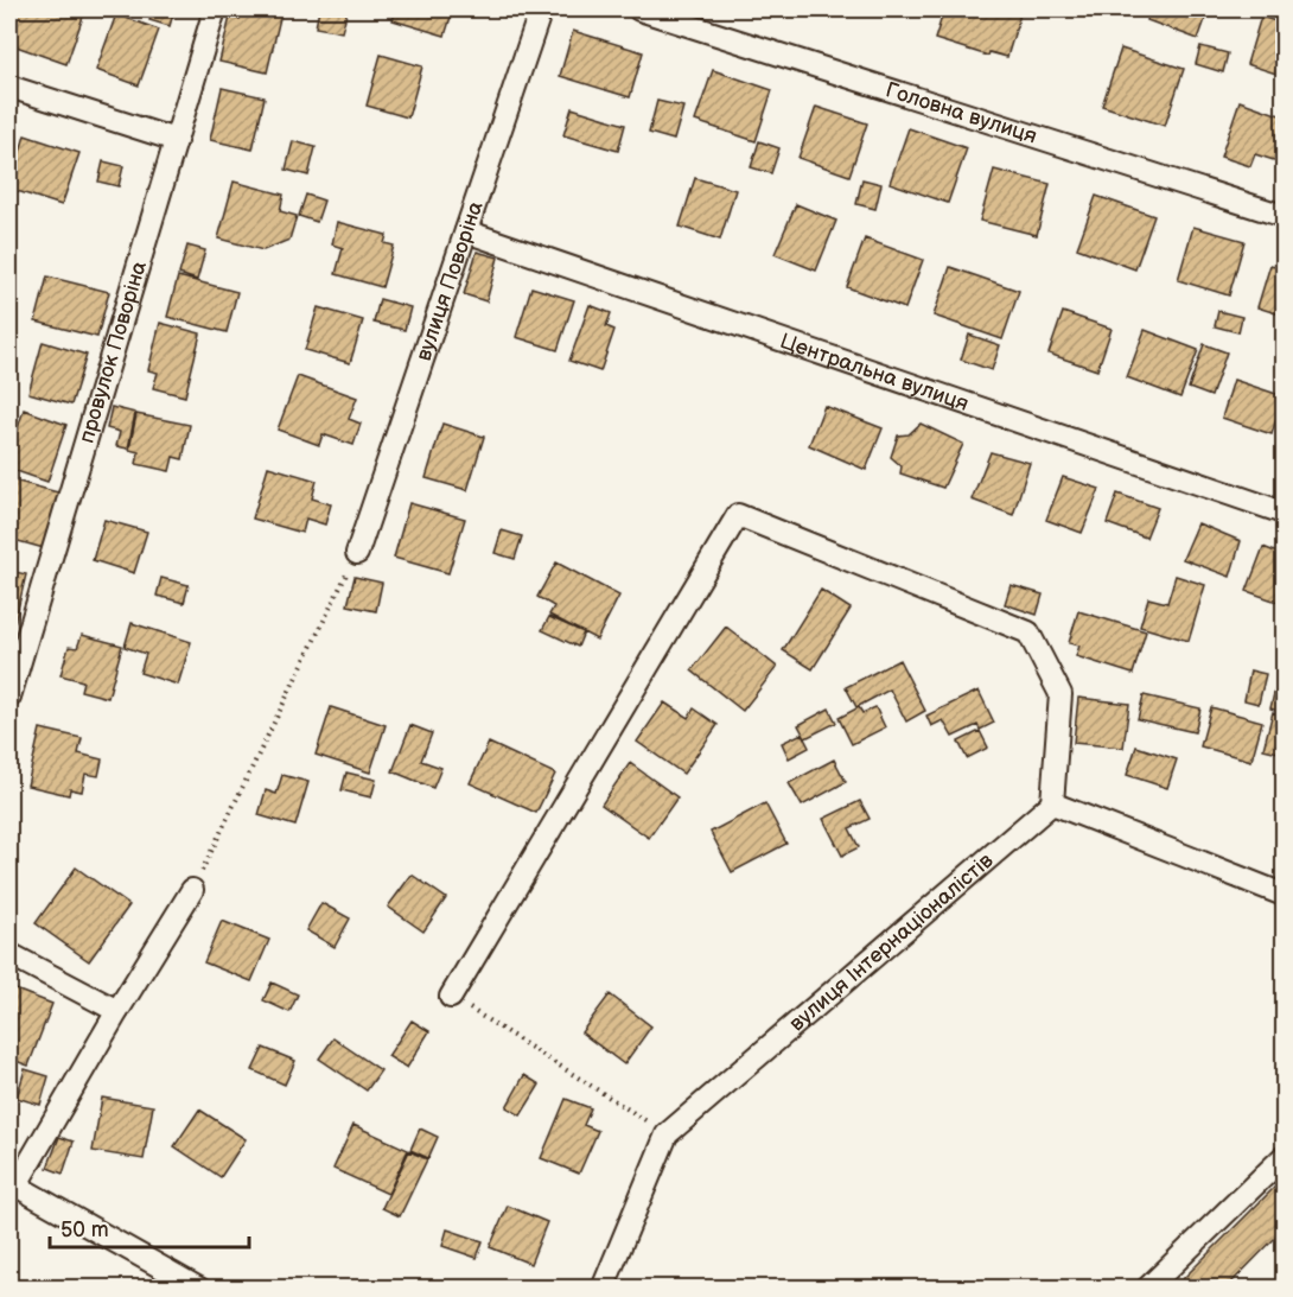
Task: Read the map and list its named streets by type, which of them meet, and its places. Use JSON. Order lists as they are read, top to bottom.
{
  "streets": {
    "street": [
      "Головна вулиця",
      "вулиця Поворіна",
      "провулок Поворіна",
      "Центральна вулиця",
      "вулиця Інтернаціоналістів"
    ]
  },
  "crossings": [
    ["вулиця Поворіна", "Центральна вулиця"]
  ],
  "scale_bar": "50 m"
}
